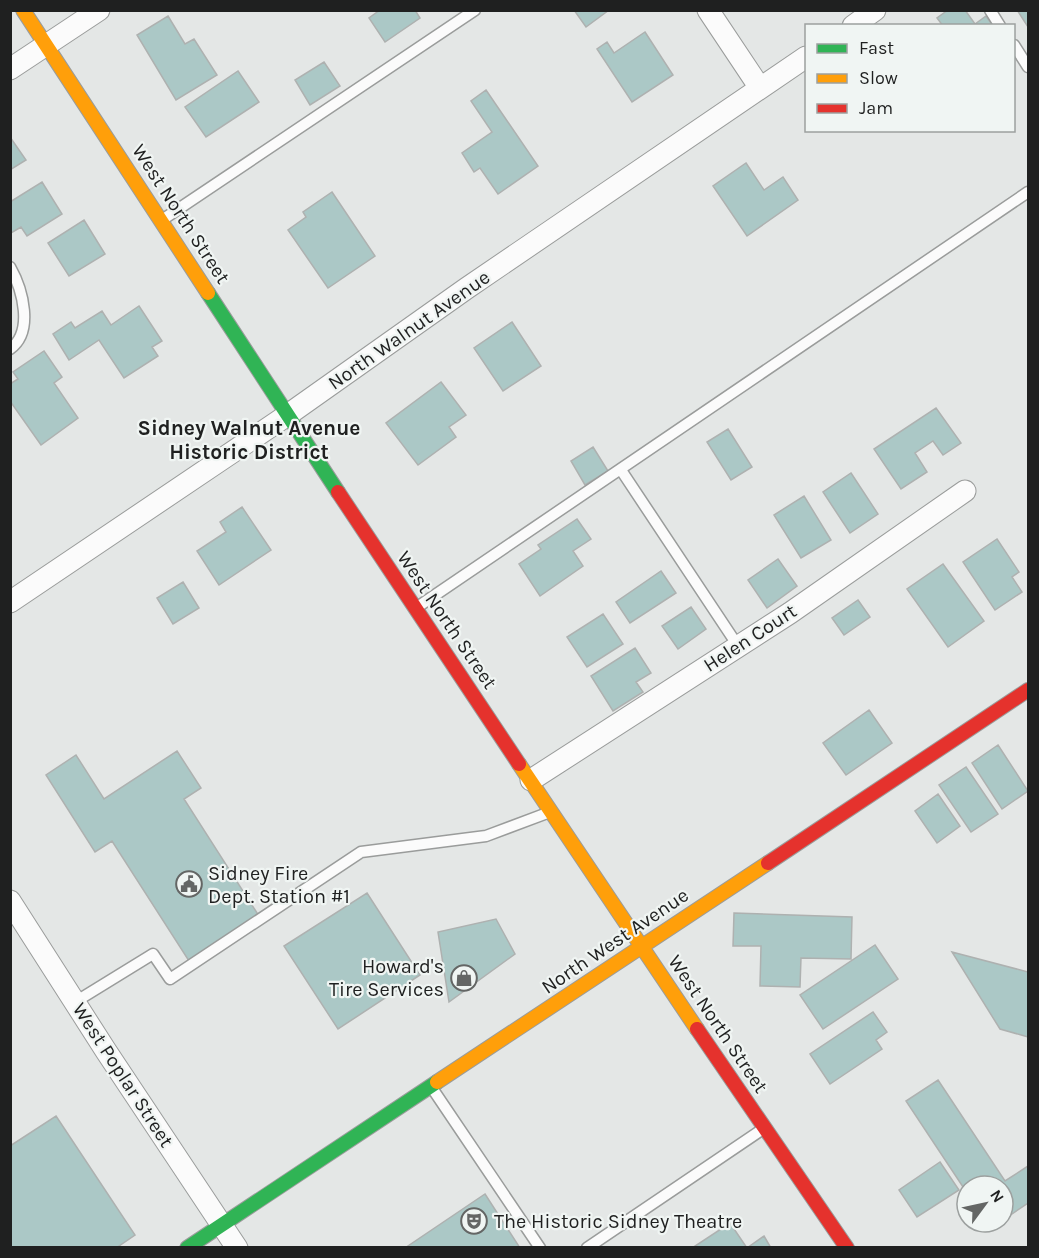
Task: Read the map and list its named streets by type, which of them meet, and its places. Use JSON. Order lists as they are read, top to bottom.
{
  "streets": {
    "street": [
      "West North Street",
      "North Walnut Avenue",
      "Helen Court",
      "North West Avenue",
      "West Poplar Street"
    ]
  },
  "crossings": [
    ["West North Street", "North Walnut Avenue"],
    ["West North Street", "Helen Court"],
    ["West North Street", "North West Avenue"],
    ["North West Avenue", "West Poplar Street"]
  ],
  "districts": ["Sidney Walnut Avenue Historic District"],
  "places": {
    "public building": ["Sidney Fire Dept. Station #1"],
    "shop": ["Howard's Tire Services"],
    "theatre": ["The Historic Sidney Theatre"]
  },
  "legend": ["Fast", "Slow", "Jam"],
  "north": "top right"
}
